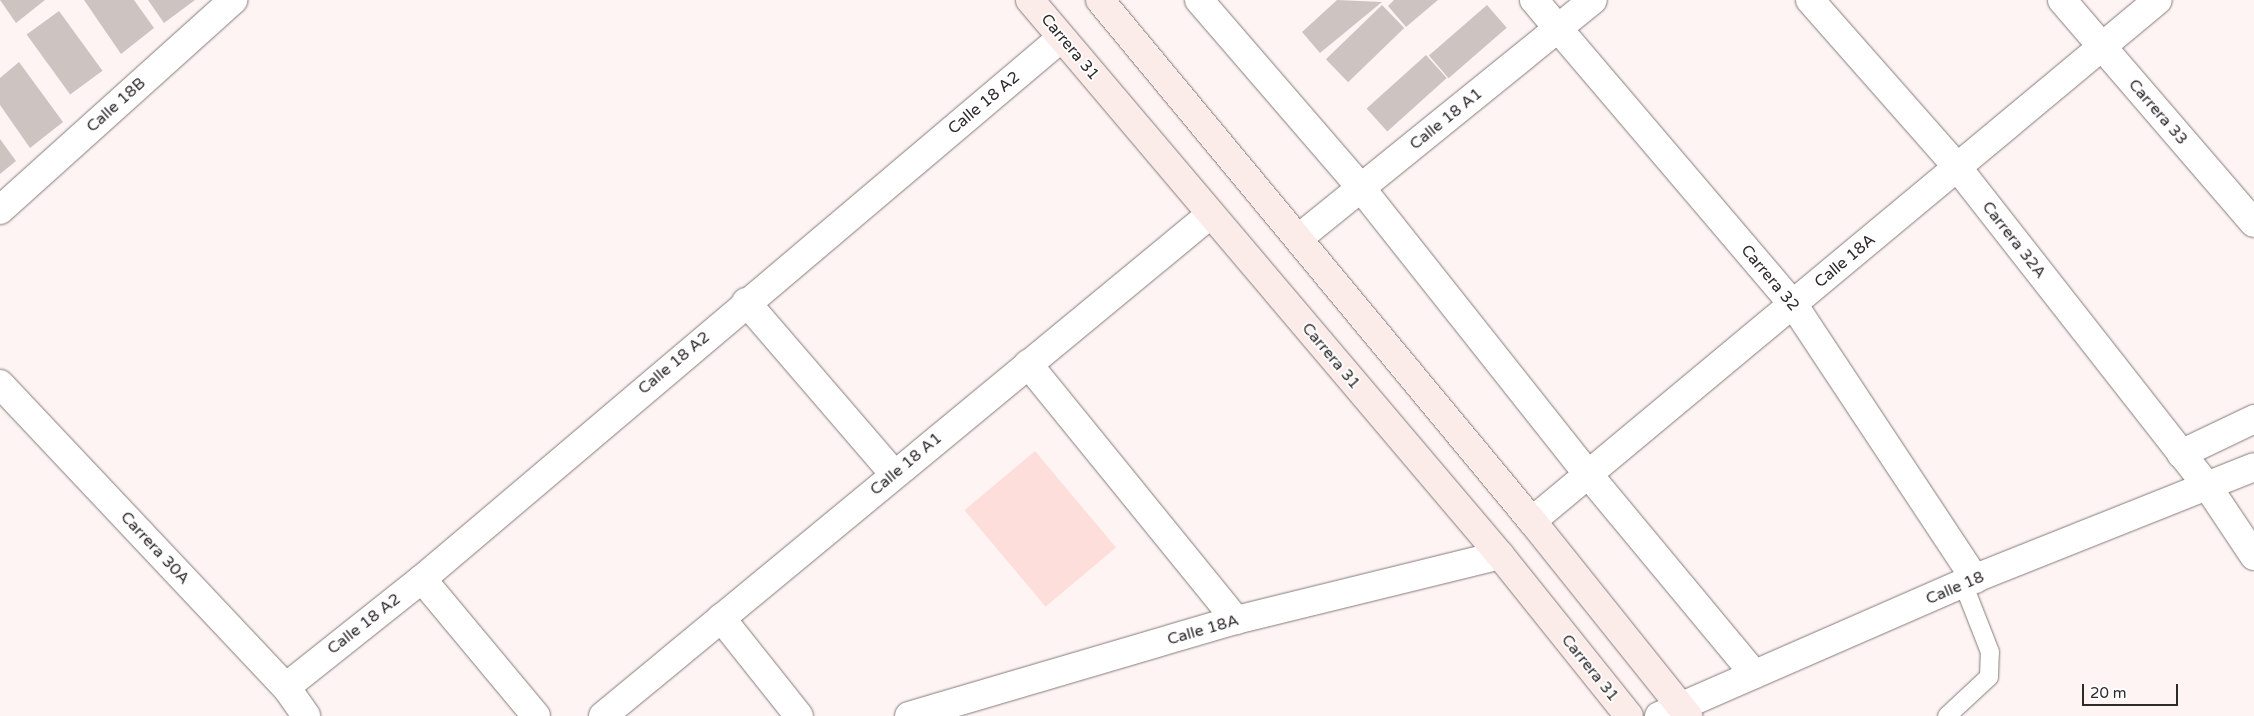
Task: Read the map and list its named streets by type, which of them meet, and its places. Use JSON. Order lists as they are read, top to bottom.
{
  "streets": {
    "main road": ["Carrera 31"],
    "street": [
      "Calle 18 A2",
      "Calle 18B",
      "Carrera 33",
      "Calle 18 A1",
      "Carrera 32A",
      "Calle 18A",
      "Carrera 32",
      "Carrera 30A",
      "Calle 18"
    ]
  },
  "crossings": [
    ["Carrera 31", "Calle 18 A2"],
    ["Carrera 31", "Calle 18 A1"],
    ["Carrera 31", "Calle 18A"],
    ["Calle 18 A2", "Carrera 30A"],
    ["Carrera 33", "Calle 18A"],
    ["Calle 18 A1", "Carrera 32"],
    ["Carrera 32A", "Calle 18A"],
    ["Carrera 32A", "Calle 18"],
    ["Calle 18A", "Carrera 32"],
    ["Carrera 32", "Calle 18"]
  ],
  "scale_bar": "20 m"
}
